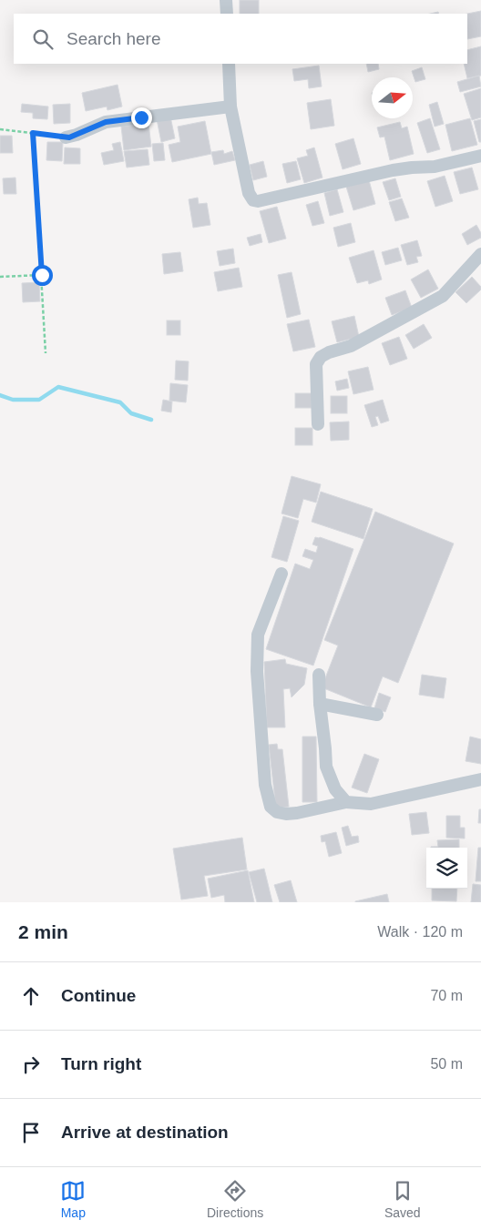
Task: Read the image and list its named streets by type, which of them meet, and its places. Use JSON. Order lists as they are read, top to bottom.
{
  "north": "right",
  "page": {
    "search": "Search here",
    "heading": ["2 min", "Walk · 120 m"],
    "list": [
      ["Continue", "70 m"],
      ["Turn right", "50 m"],
      "Arrive at destination"
    ],
    "nav": ["Map", "Directions", "Saved"]
  }
}
